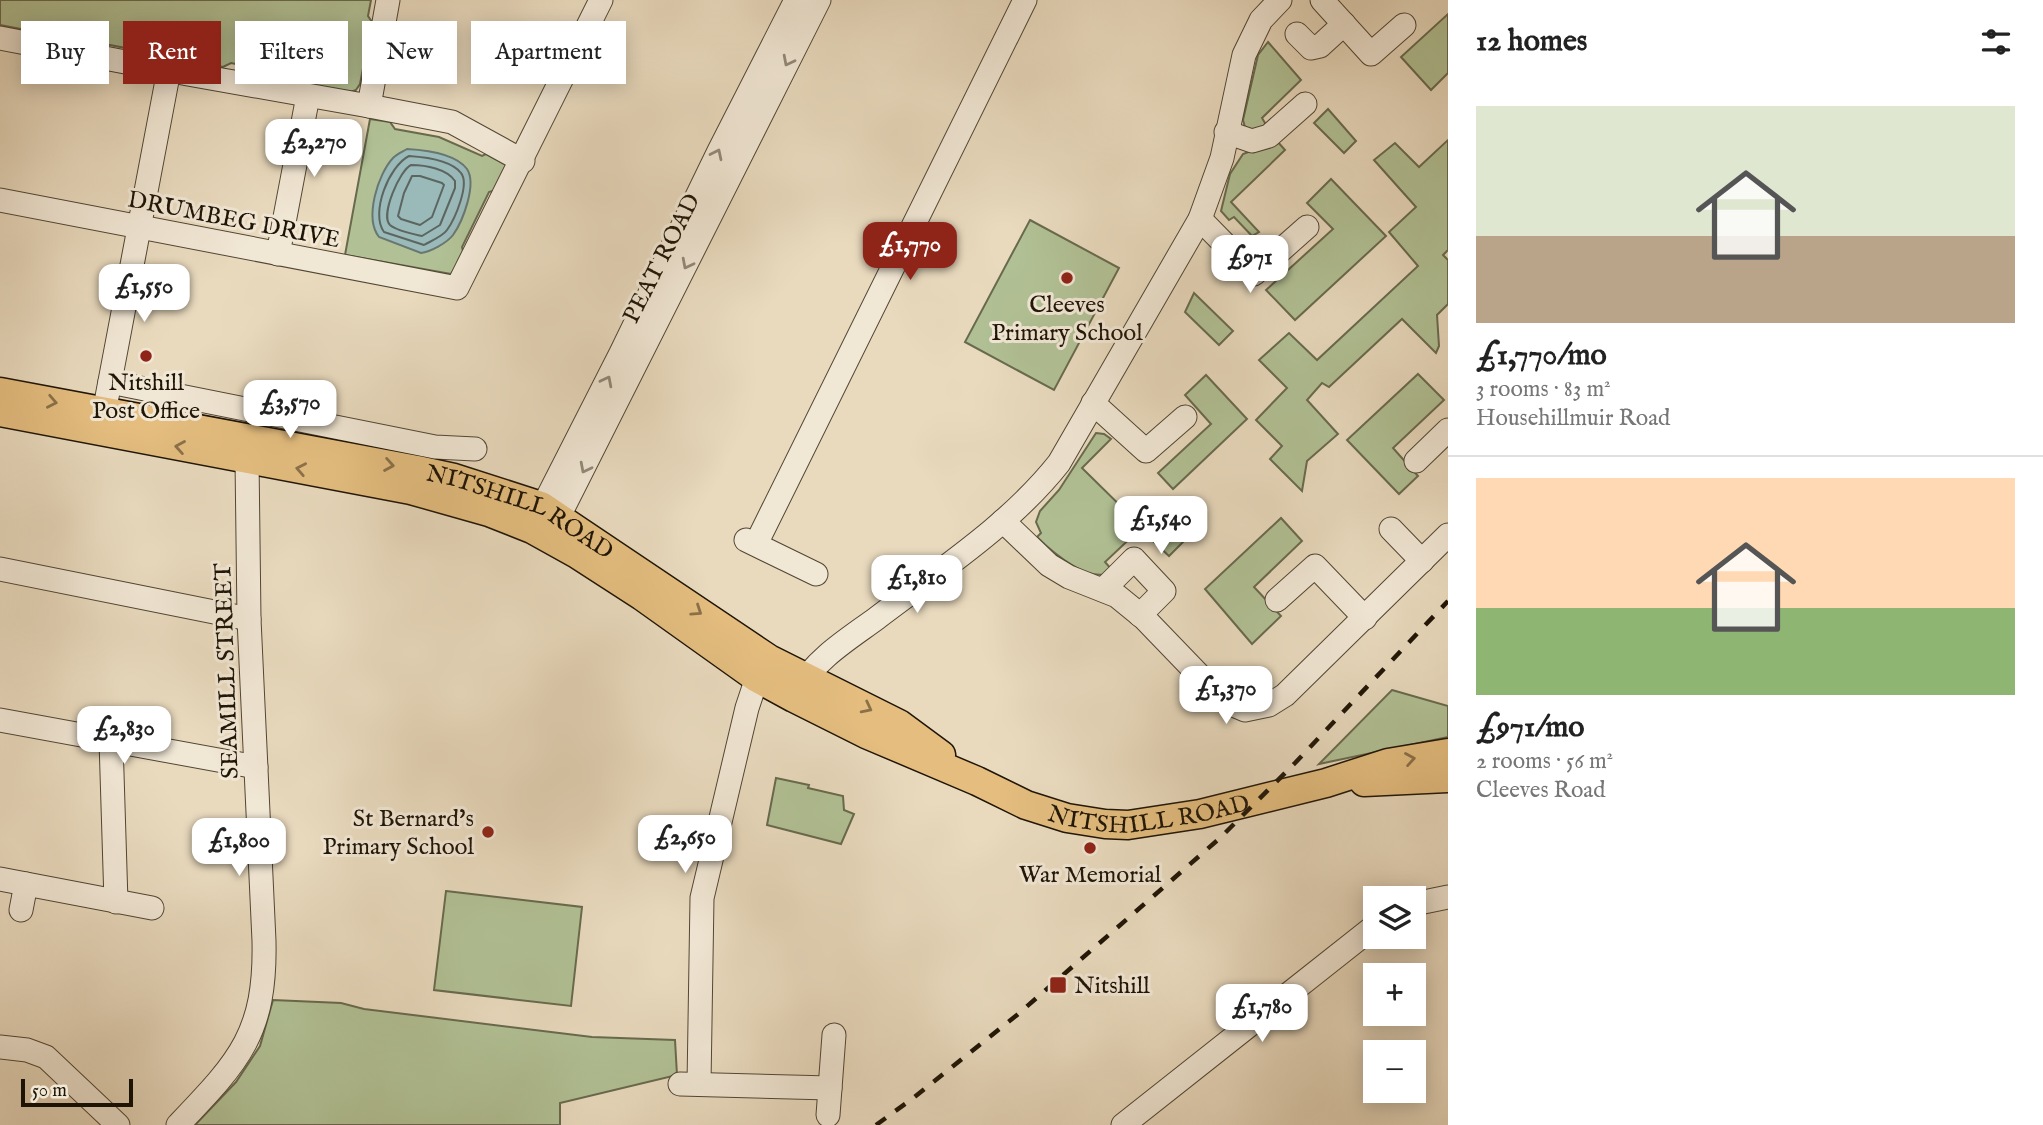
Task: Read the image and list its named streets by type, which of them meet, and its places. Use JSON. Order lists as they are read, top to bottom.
{
  "streets": {
    "main road": ["NITSHILL ROAD"],
    "street": ["DRUMBEG DRIVE", "PEAT ROAD", "SEAMILL STREET"]
  },
  "crossings": [
    ["PEAT ROAD", "NITSHILL ROAD"],
    ["NITSHILL ROAD", "SEAMILL STREET"]
  ],
  "places": {
    "other": [
      "Cleeves Primary School",
      "Nitshill Post Office",
      "St Bernard's Primary School",
      "War Memorial"
    ],
    "transit": ["Nitshill"]
  },
  "scale_bar": "50 m",
  "page": {
    "heading": "12 homes",
    "chip": [
      "Buy",
      "Rent",
      "Filters",
      "New",
      "Apartment"
    ],
    "list": [
      {
        "name": "£1,770/mo",
        "note": "3 rooms · 83 m² · Househillmuir Road"
      },
      {
        "name": "£971/mo",
        "note": "2 rooms · 56 m² · Cleeves Road"
      }
    ],
    "price": [
      "£2,270",
      "£1,770",
      "£971",
      "£1,550",
      "£3,570",
      "£1,540",
      "£1,810",
      "£1,370",
      "£2,830",
      "£2,650",
      "£1,800",
      "£1,780"
    ],
    "map_buttons": ["+", "−"],
    "scale": "50 m"
  }
}
